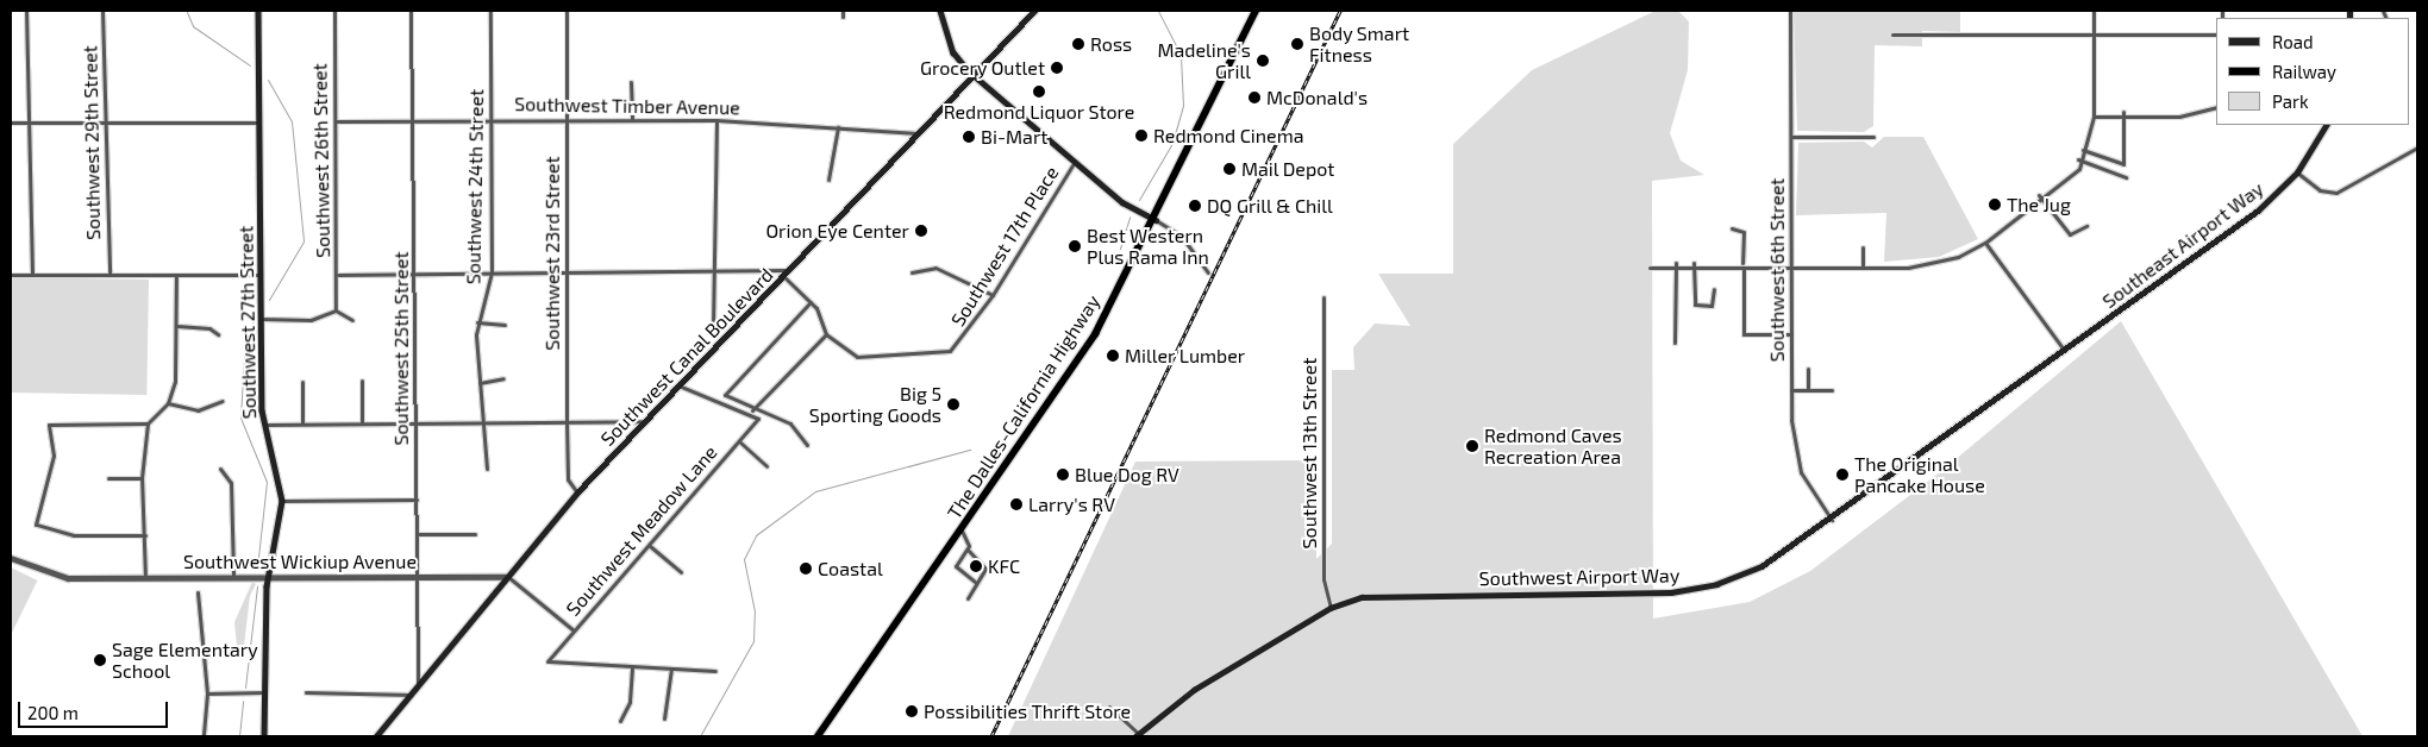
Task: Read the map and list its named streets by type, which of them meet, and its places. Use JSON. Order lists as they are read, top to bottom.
{
  "streets": {
    "highway": ["The Dalles-California Highway"],
    "main road": [
      "Southeast Airport Way",
      "Southwest 27th Street",
      "Southwest Canal Boulevard",
      "Southwest Airport Way"
    ],
    "street": [
      "Southwest Timber Avenue",
      "Southwest 29th Street",
      "Southwest 26th Street",
      "Southwest 24th Street",
      "Southwest 17th Place",
      "Southwest 23rd Street",
      "Southwest 6th Street",
      "Southwest 25th Street",
      "Southwest 13th Street",
      "Southwest Meadow Lane",
      "Southwest Wickiup Avenue"
    ]
  },
  "crossings": [
    ["Southwest Timber Avenue", "Southwest 26th Street"],
    ["Southwest Timber Avenue", "Southwest 24th Street"],
    ["Southwest Timber Avenue", "Southwest 23rd Street"],
    ["Southwest Timber Avenue", "Southwest 25th Street"],
    ["Southwest Timber Avenue", "Southwest Canal Boulevard"],
    ["Southeast Airport Way", "Southwest Airport Way"],
    ["Southwest 17th Place", "Southwest Canal Boulevard"],
    ["Southwest 23rd Street", "Southwest Canal Boulevard"],
    ["Southwest 6th Street", "Southwest Airport Way"],
    ["Southwest 27th Street", "Southwest Wickiup Avenue"],
    ["Southwest 25th Street", "Southwest Canal Boulevard"],
    ["Southwest 25th Street", "Southwest Wickiup Avenue"],
    ["Southwest Canal Boulevard", "Southwest Meadow Lane"],
    ["Southwest Canal Boulevard", "Southwest Wickiup Avenue"],
    ["Southwest 13th Street", "Southwest Airport Way"]
  ],
  "places": [
    "Ross",
    "Body Smart Fitness",
    "Madeline's Grill",
    "Grocery Outlet",
    "Redmond Liquor Store",
    "McDonald's",
    "Redmond Cinema",
    "Bi-Mart",
    "Mail Depot",
    "The Jug",
    "DQ Grill & Chill",
    "Orion Eye Center",
    "Best Western Plus Rama Inn",
    "Miller Lumber",
    "Big 5 Sporting Goods",
    "Redmond Caves Recreation Area",
    "Blue Dog RV",
    "The Original Pancake House",
    "Larry's RV",
    "KFC",
    "Coastal",
    "Sage Elementary School",
    "Possibilities Thrift Store"
  ],
  "legend": ["Road", "Railway", "Park"],
  "scale_bar": "200 m"
}
